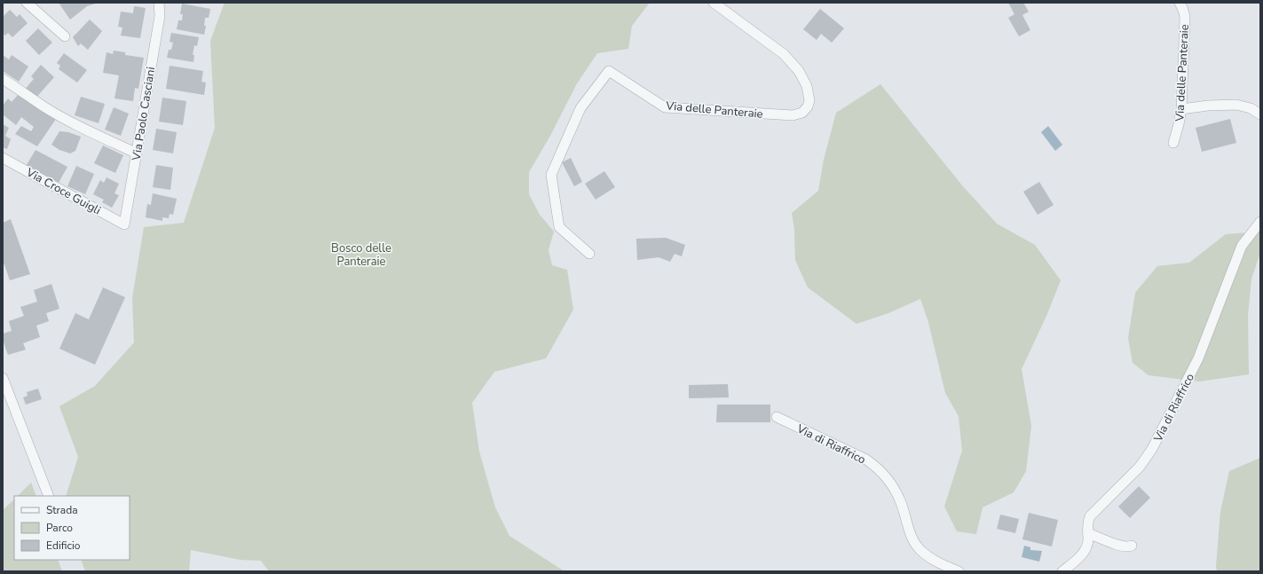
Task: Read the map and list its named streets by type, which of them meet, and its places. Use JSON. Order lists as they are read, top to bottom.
{
  "streets": {
    "street": [
      "Via delle Panteraie",
      "Via Paolo Casciani",
      "Via Croce Guigli",
      "Via di Riaffrico"
    ]
  },
  "crossings": [
    ["Via Paolo Casciani", "Via Croce Guigli"]
  ],
  "parks": ["Bosco delle Panteraie"],
  "legend": ["Strada", "Parco", "Edificio"]
}
